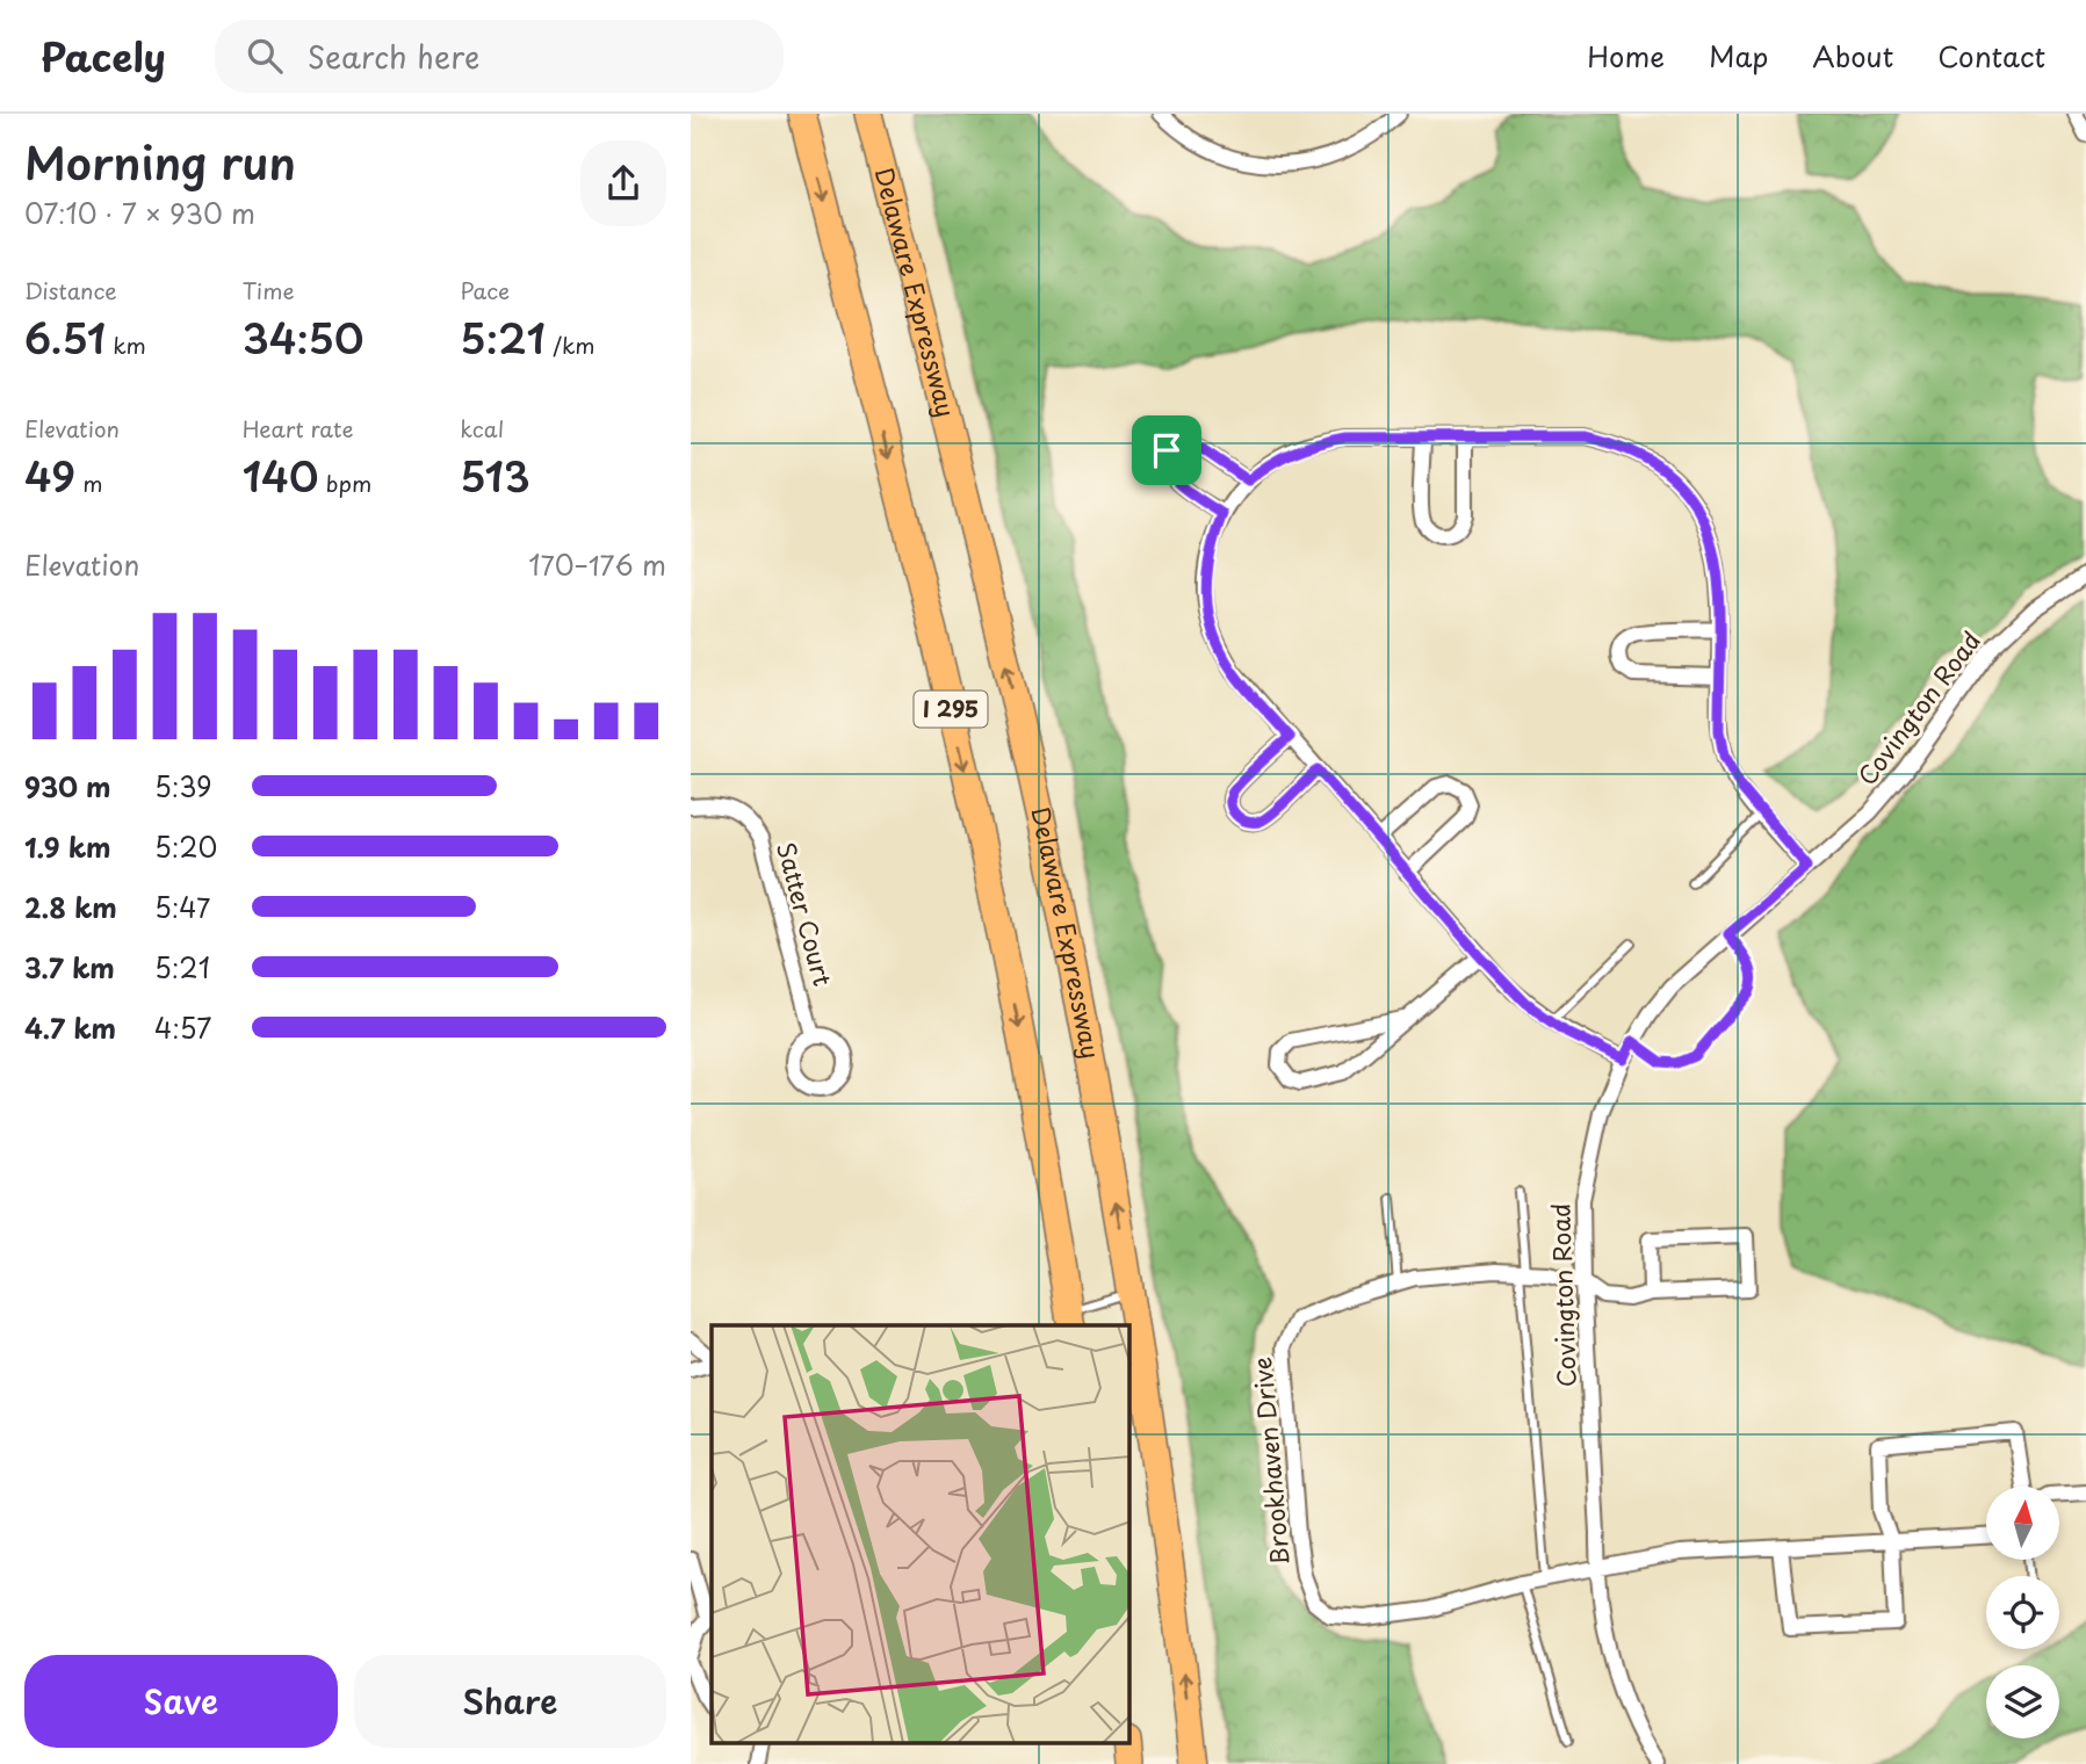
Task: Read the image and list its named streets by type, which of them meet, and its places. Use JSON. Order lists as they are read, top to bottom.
{
  "streets": {
    "highway": ["Delaware Expressway", "I 295"],
    "street": ["Covington Road", "Satter Court", "Brookhaven Drive"]
  },
  "crossings": [
    ["Covington Road", "Brookhaven Drive"]
  ],
  "north": "top",
  "page": {
    "header": "Pacely",
    "search": "Search here",
    "nav": [
      "Home",
      "Map",
      "About",
      "Contact"
    ],
    "heading": ["Morning run", "07:10 · 7 × 930 m"],
    "stats": [
      ["Distance", "6.51 km"],
      ["Time", "34:50"],
      ["Pace", "5:21 /km"],
      ["Elevation", "49 m"],
      ["Heart rate", "140 bpm"],
      ["kcal", "513"]
    ],
    "chart": ["Elevation", "170–176 m"],
    "list": [
      {
        "name": "930 m",
        "note": "5:39"
      },
      {
        "name": "1.9 km",
        "note": "5:20"
      },
      {
        "name": "2.8 km",
        "note": "5:47"
      },
      {
        "name": "3.7 km",
        "note": "5:21"
      },
      {
        "name": "4.7 km",
        "note": "4:57"
      }
    ],
    "buttons": ["Save", "Share"]
  }
}
